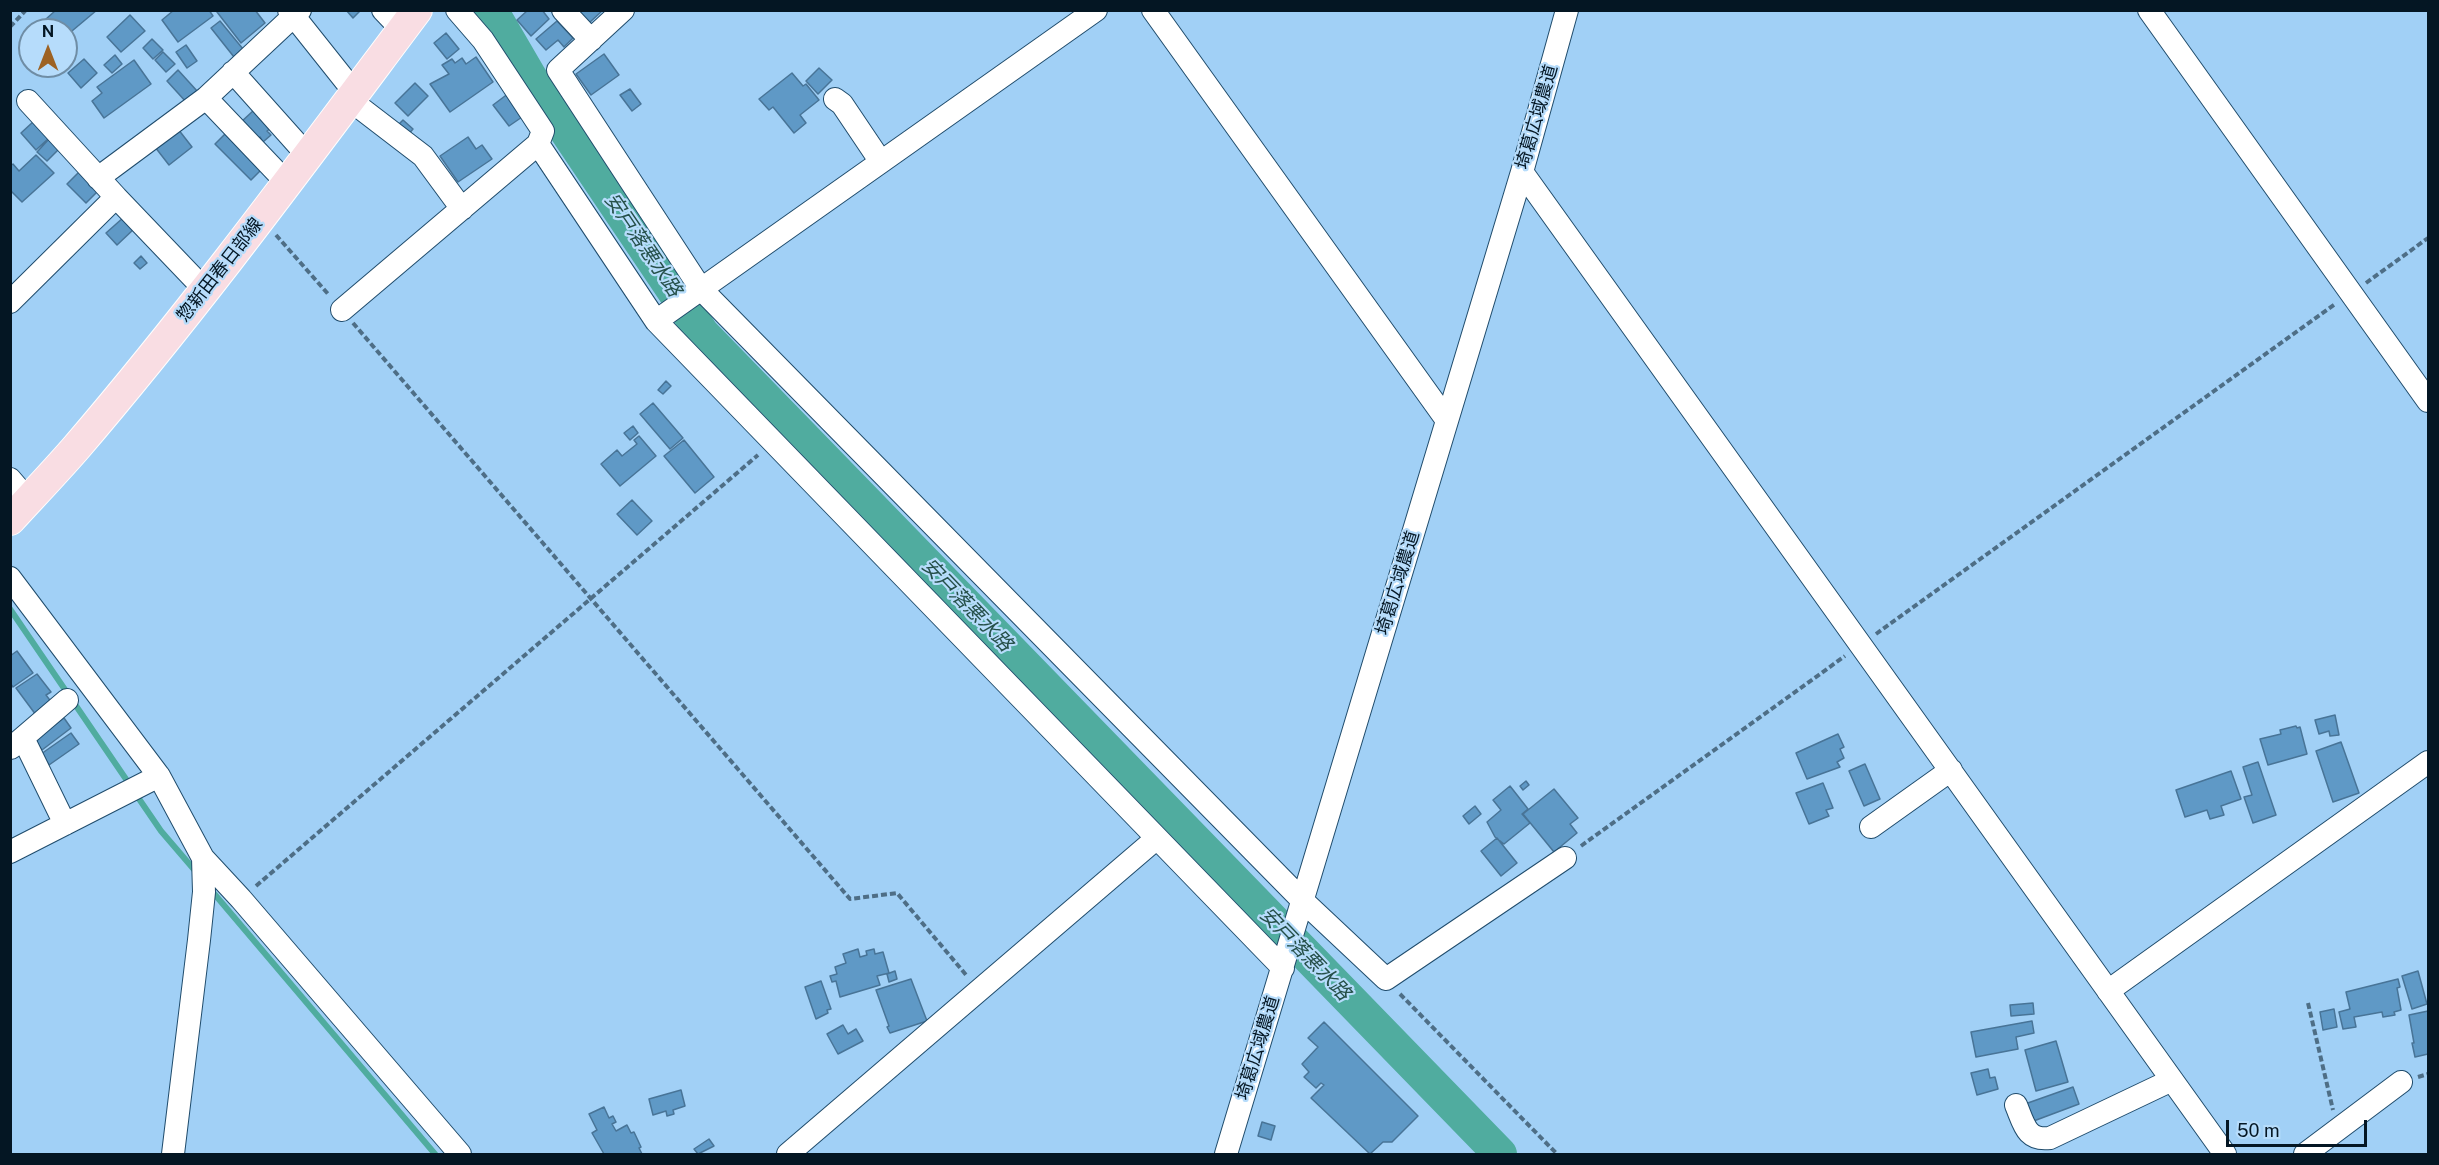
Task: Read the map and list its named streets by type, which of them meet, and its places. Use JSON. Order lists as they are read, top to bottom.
{
  "streets": {
    "main road": ["惣新田春日部線"],
    "street": ["埼葛広域農道"]
  },
  "water": ["安戸落悪水路"],
  "scale_bar": "50 m",
  "north": "top"
}
